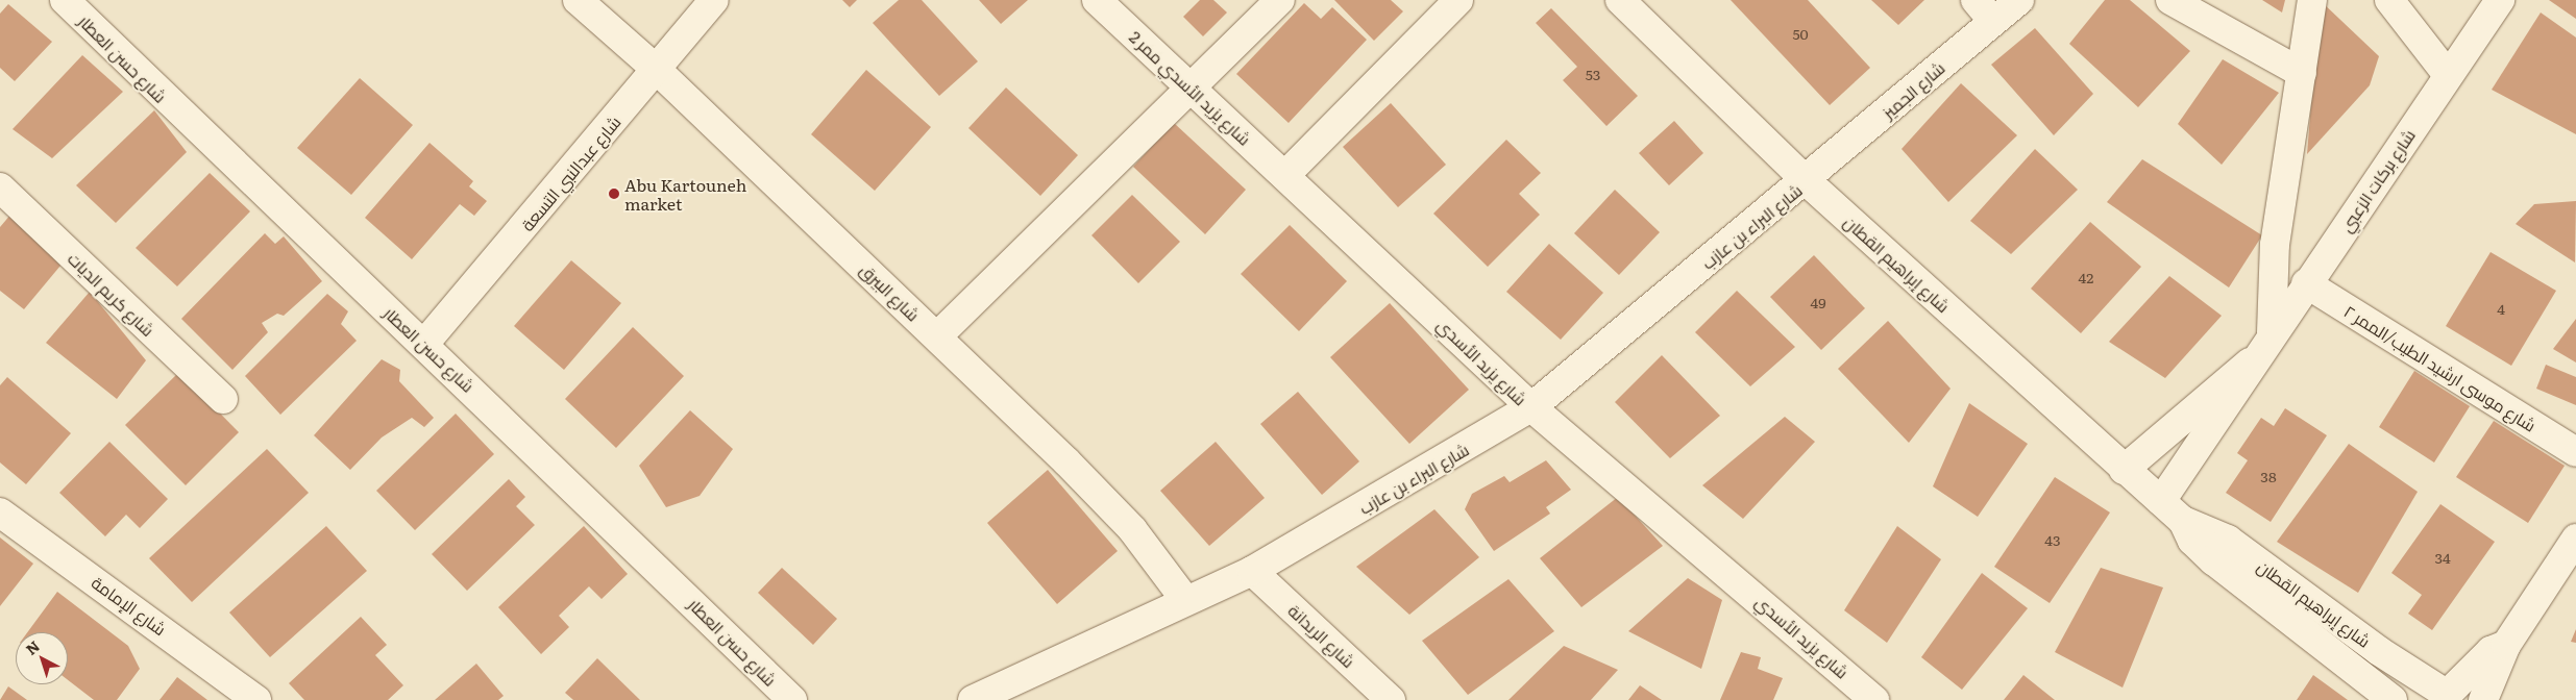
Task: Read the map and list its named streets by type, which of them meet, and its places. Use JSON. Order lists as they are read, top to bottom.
{
  "streets": {
    "street": [
      "شارع حسن العطار",
      "شارع يزيد الأسدي ممر 2",
      "شارع الجميز",
      "شارع عبدالنبي التسعة",
      "شارع بركات الزعبي",
      "شارع البراء بن عازب",
      "شارع إبراهيم القطان",
      "شارع البيرق",
      "شارع كريم الديات",
      "شارع يزيد الأسدي",
      "شارع موسى ارشيد الطيب/الممر ٢",
      "شارع الإمامة",
      "شارع الريدانة"
    ]
  },
  "crossings": [
    ["شارع حسن العطار", "شارع عبدالنبي التسعة"],
    ["شارع يزيد الأسدي ممر 2", "شارع يزيد الأسدي"],
    ["شارع الجميز", "شارع البراء بن عازب"],
    ["شارع الجميز", "شارع إبراهيم القطان"],
    ["شارع عبدالنبي التسعة", "شارع البيرق"],
    ["شارع بركات الزعبي", "شارع إبراهيم القطان"],
    ["شارع بركات الزعبي", "شارع موسى ارشيد الطيب/الممر ٢"],
    ["شارع البراء بن عازب", "شارع إبراهيم القطان"],
    ["شارع البراء بن عازب", "شارع البيرق"],
    ["شارع البراء بن عازب", "شارع يزيد الأسدي"],
    ["شارع البراء بن عازب", "شارع الريدانة"]
  ],
  "places": ["Abu Kartouneh market"],
  "house_numbers": [
    "50",
    "53",
    "42",
    "49",
    "4",
    "38",
    "43",
    "34"
  ],
  "north": "top left"
}
